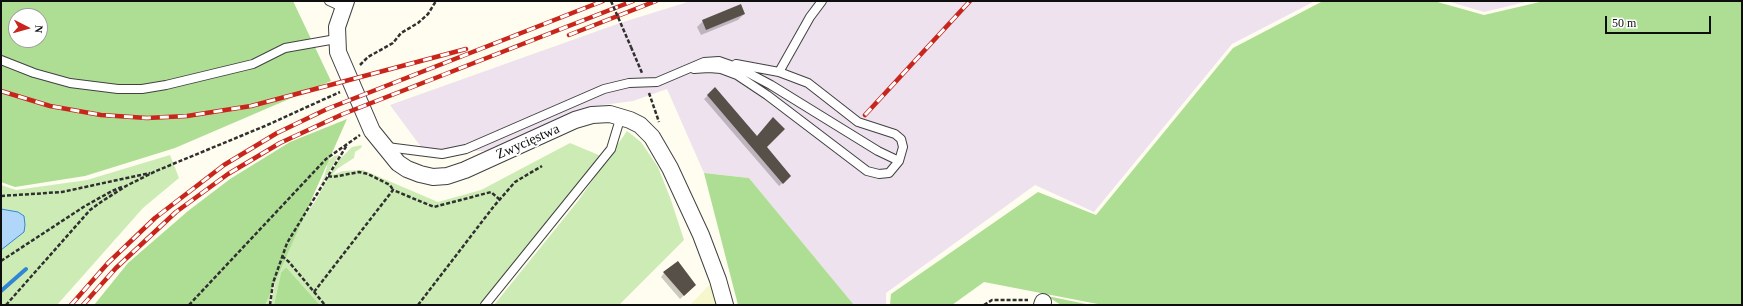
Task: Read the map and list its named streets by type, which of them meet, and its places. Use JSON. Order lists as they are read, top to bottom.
{
  "streets": {
    "street": ["Zwycięstwa"]
  },
  "scale_bar": "50 m",
  "north": "right"
}
